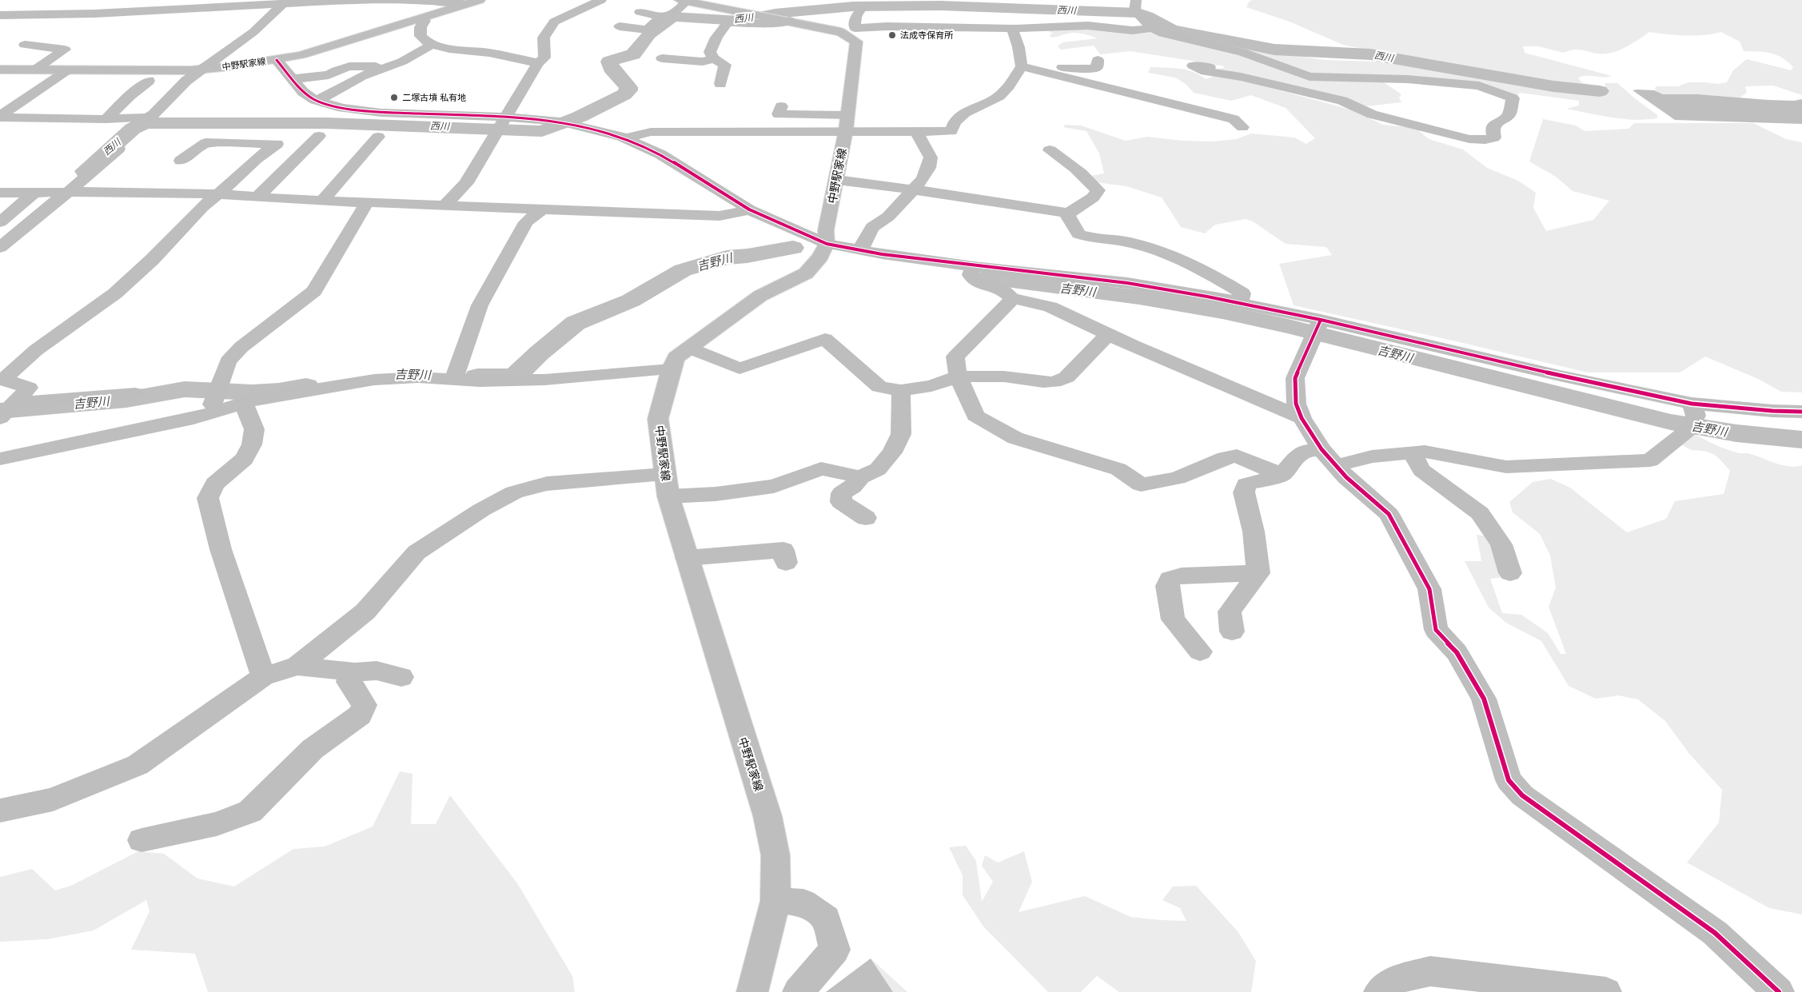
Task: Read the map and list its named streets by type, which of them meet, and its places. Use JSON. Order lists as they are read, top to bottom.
{
  "streets": {
    "street": ["中野駅家線"]
  },
  "water": ["西川", "吉野川"],
  "places": ["法成寺保育所", "二塚古墳 私有地"]
}
